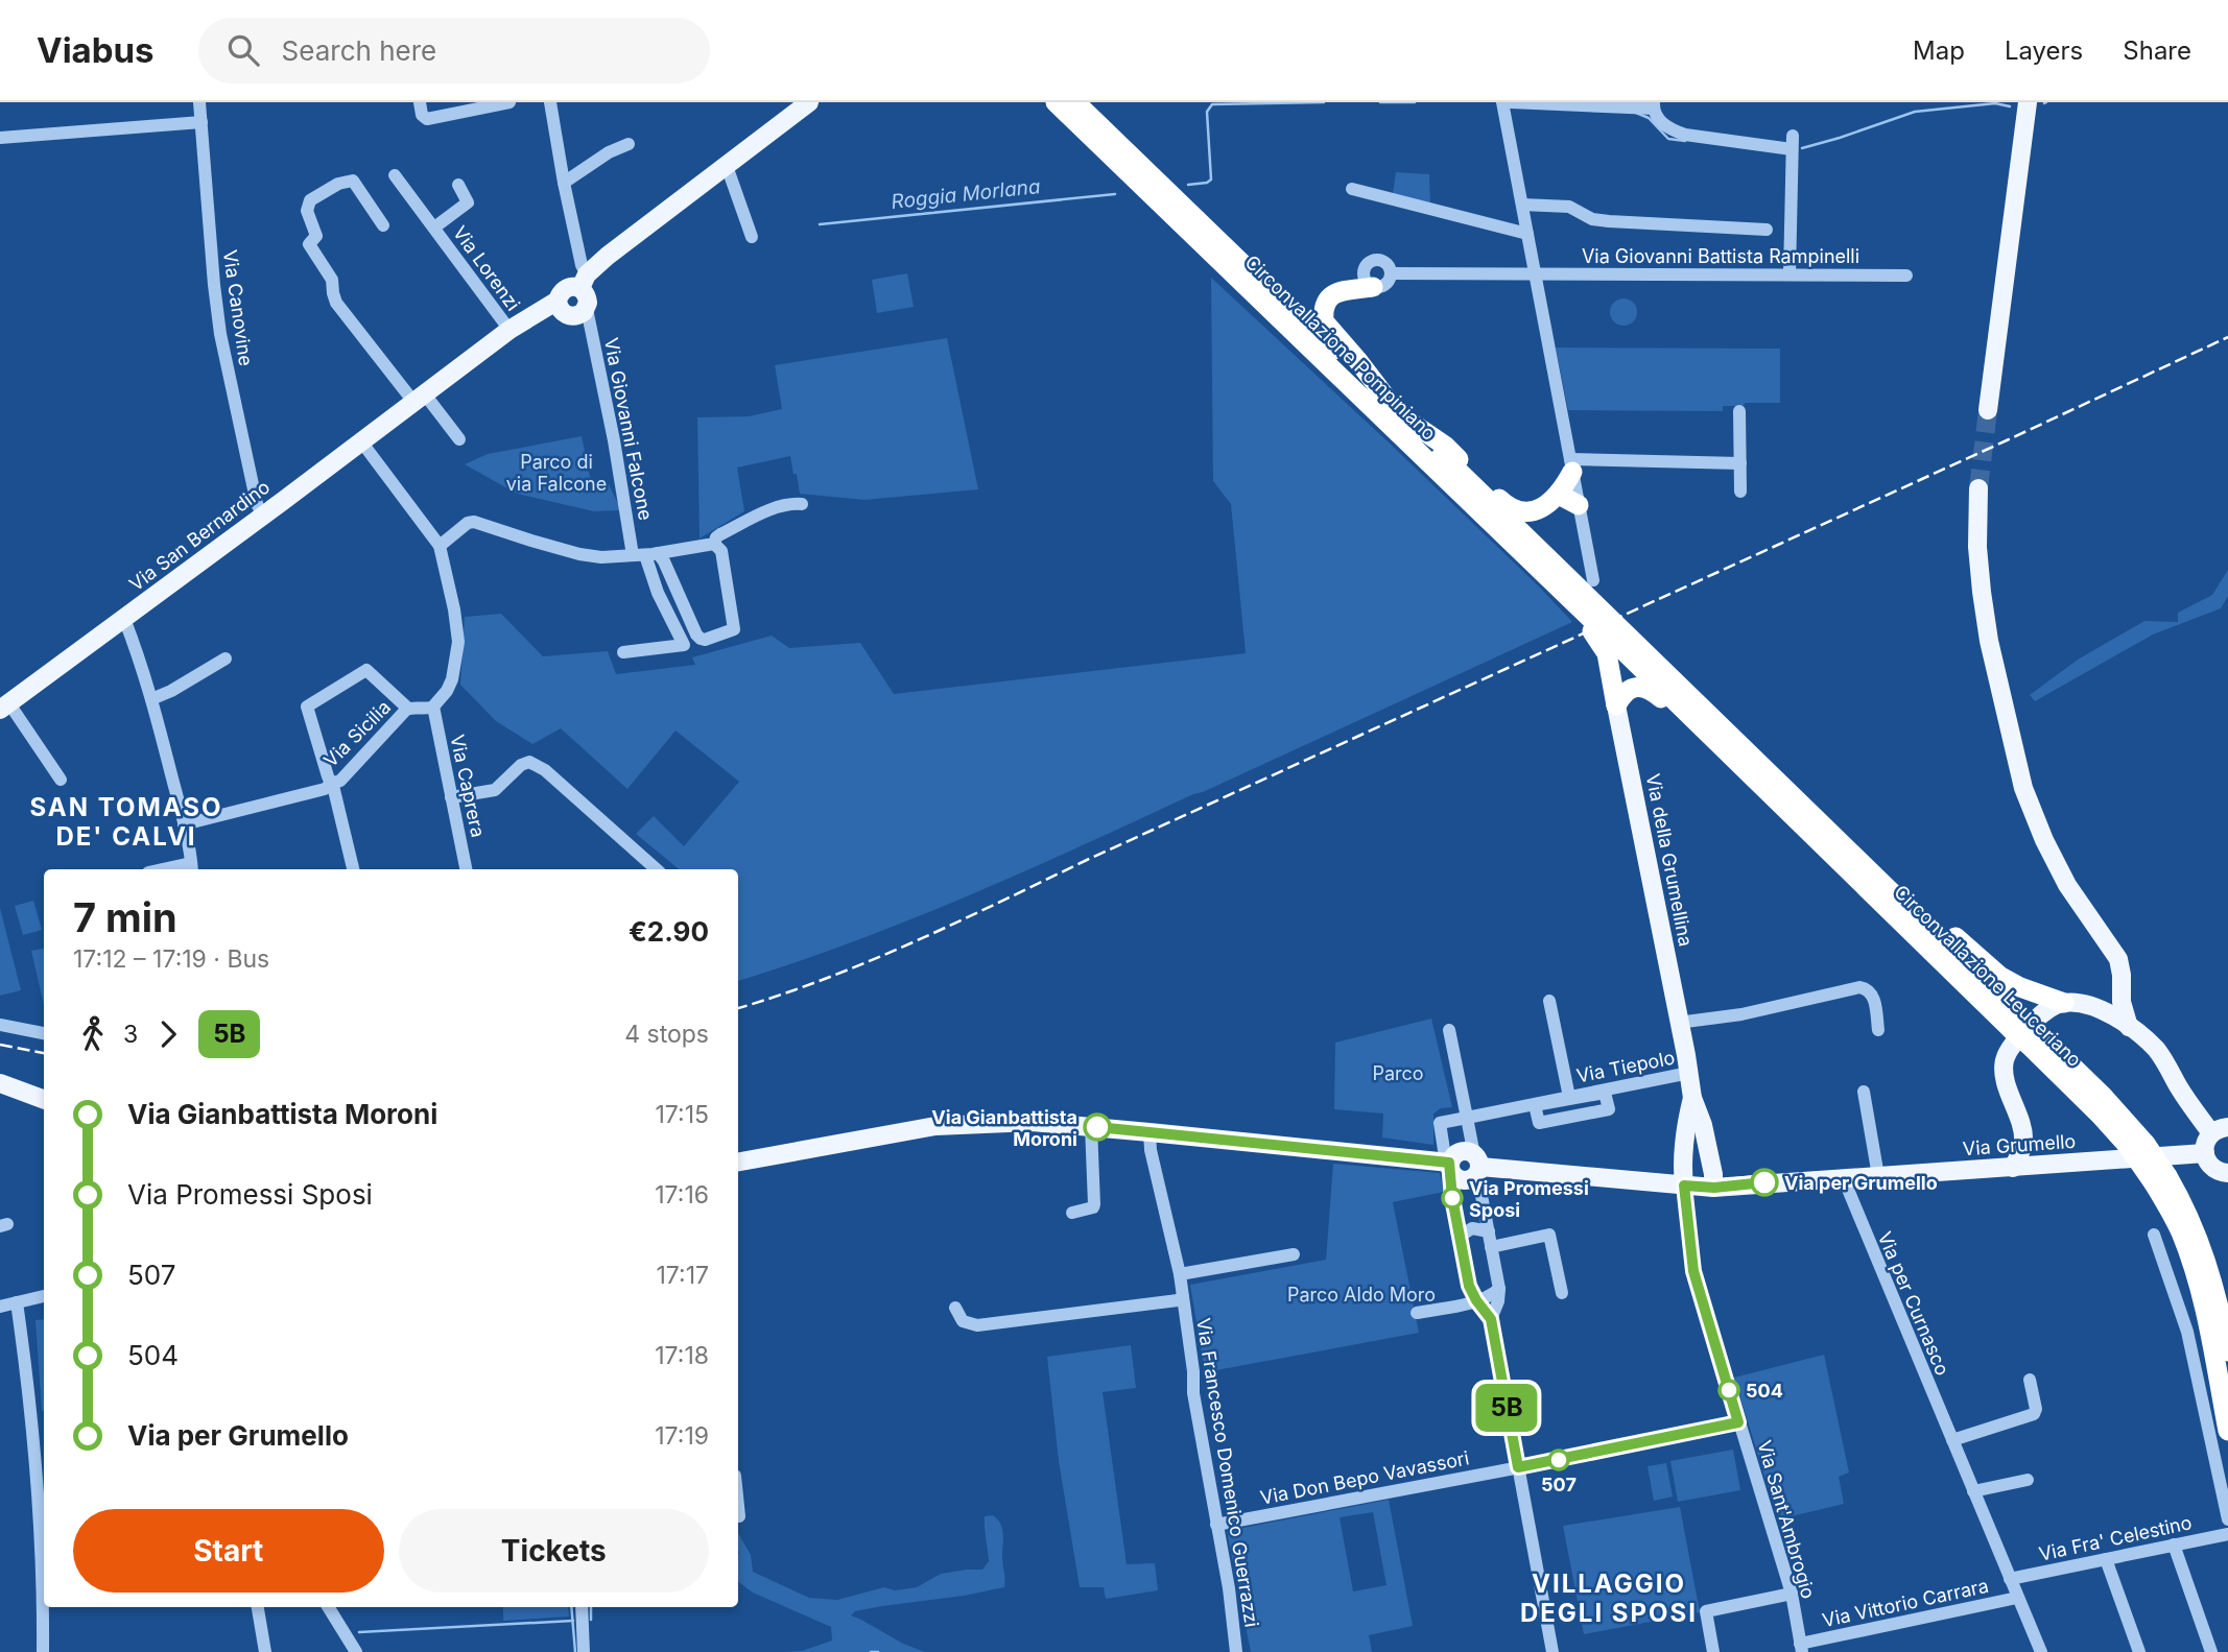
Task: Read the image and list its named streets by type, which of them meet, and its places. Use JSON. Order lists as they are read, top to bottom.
{
  "streets": {
    "highway": ["Circonvallazione Pompiniano", "Circonvallazione Leuceriano"],
    "main road": ["Via San Bernardino", "Via della Grumellina", "Via Grumello"],
    "street": [
      "Via Giovanni Battista Rampinelli",
      "Via Lorenzi",
      "Via Canovine",
      "Via Giovanni Falcone",
      "Via Sicilia",
      "Via Caprera",
      "Via Tiepolo",
      "Via per Curnasco",
      "Via Francesco Domenico Guerrazzi",
      "Via Don Bepo Vavassori",
      "Via Sant'Ambrogio",
      "Via Fra' Celestino",
      "Via Vittorio Carrara"
    ]
  },
  "crossings": [
    ["Via Lorenzi", "Via San Bernardino"],
    ["Via Canovine", "Via San Bernardino"],
    ["Circonvallazione Pompiniano", "Circonvallazione Leuceriano"],
    ["Via Giovanni Falcone", "Via San Bernardino"],
    ["Via Sicilia", "Via Caprera"],
    ["Via della Grumellina", "Via Tiepolo"],
    ["Via della Grumellina", "Via Grumello"],
    ["Via della Grumellina", "Via Sant'Ambrogio"],
    ["Circonvallazione Leuceriano", "Via Grumello"],
    ["Via Grumello", "Via per Curnasco"],
    ["Via Grumello", "Via Sant'Ambrogio"],
    ["Via per Curnasco", "Via Fra' Celestino"],
    ["Via per Curnasco", "Via Vittorio Carrara"],
    ["Via Francesco Domenico Guerrazzi", "Via Don Bepo Vavassori"],
    ["Via Don Bepo Vavassori", "Via Sant'Ambrogio"],
    ["Via Sant'Ambrogio", "Via Vittorio Carrara"]
  ],
  "districts": ["SAN TOMASO DE' CALVI", "VILLAGGIO DEGLI SPOSI"],
  "water": ["Roggia Morlana"],
  "parks": ["Parco di via Falcone", "Parco", "Parco Aldo Moro"],
  "places": [
    "Via Gianbattista Moroni",
    "Via per Grumello",
    "Via Promessi Sposi",
    "504",
    "507"
  ],
  "lines": ["bus line 5B"],
  "page": {
    "header": "Viabus",
    "search": "Search here",
    "nav": ["Map", "Layers", "Share"],
    "on_map": "5B",
    "heading": ["7 min", "17:12 – 17:19 · Bus", "€2.90"],
    "legs": ["3", "5B", "4 stops"],
    "list": [
      {
        "name": "Via Gianbattista Moroni",
        "value": "17:15"
      },
      {
        "name": "Via Promessi Sposi",
        "value": "17:16"
      },
      {
        "name": "507",
        "value": "17:17"
      },
      {
        "name": "504",
        "value": "17:18"
      },
      {
        "name": "Via per Grumello",
        "value": "17:19"
      }
    ],
    "buttons": ["Start", "Tickets"]
  }
}
